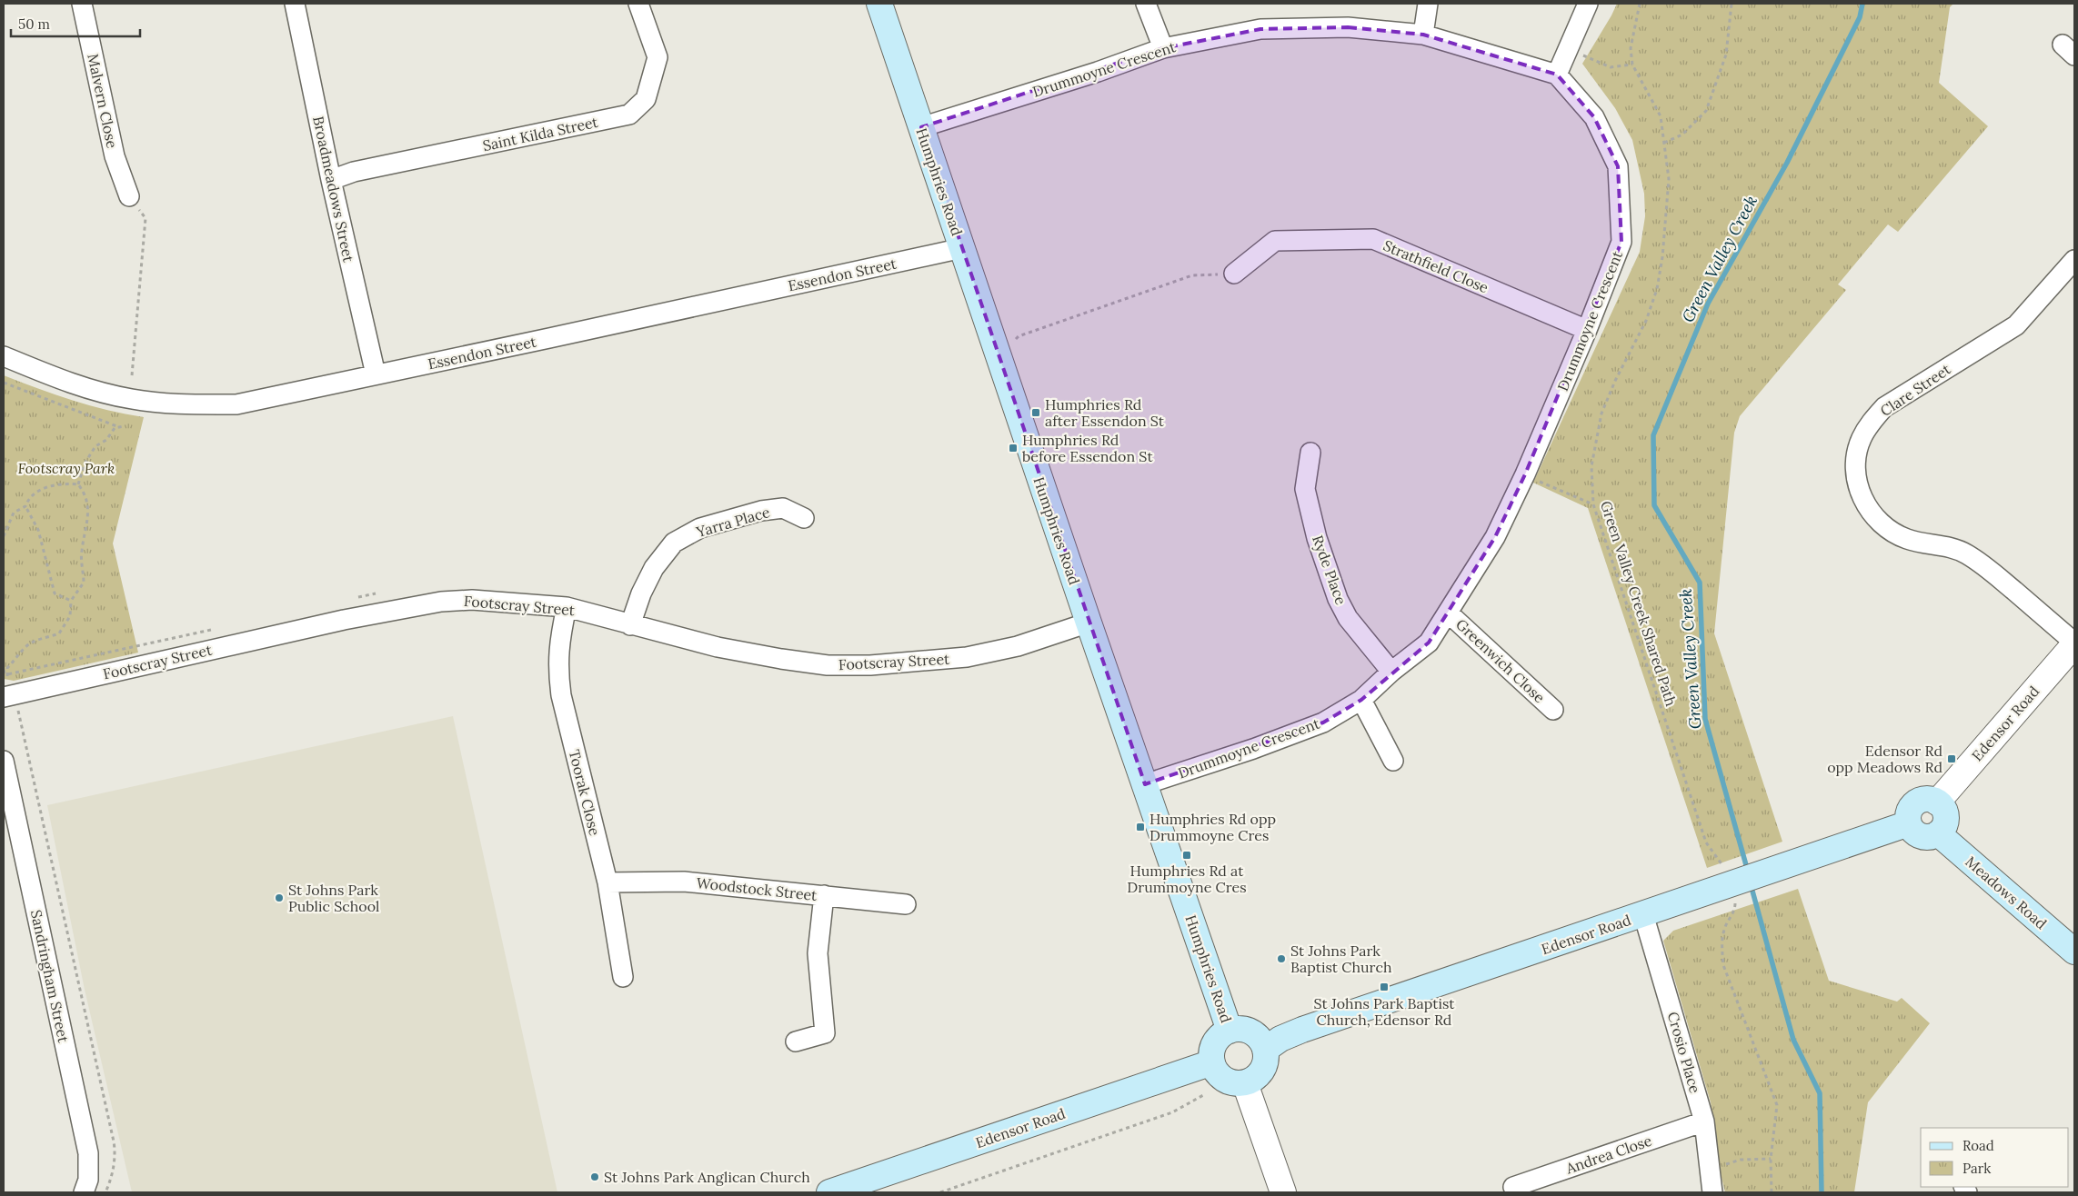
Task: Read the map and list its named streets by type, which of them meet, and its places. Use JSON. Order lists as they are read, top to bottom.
{
  "streets": {
    "main road": ["Humphries Road", "Edensor Road", "Meadows Road"],
    "street": [
      "Drummoyne Crescent",
      "Malvern Close",
      "Saint Kilda Street",
      "Broadmeadows Street",
      "Strathfield Close",
      "Essendon Street",
      "Clare Street",
      "Yarra Place",
      "Ryde Place",
      "Footscray Street",
      "Greenwich Close",
      "Toorak Close",
      "Woodstock Street",
      "Sandringham Street",
      "Crosio Place",
      "Andrea Close"
    ],
    "path": ["Green Valley Creek Shared Path"]
  },
  "crossings": [
    ["Drummoyne Crescent", "Humphries Road"],
    ["Drummoyne Crescent", "Strathfield Close"],
    ["Drummoyne Crescent", "Ryde Place"],
    ["Drummoyne Crescent", "Greenwich Close"],
    ["Saint Kilda Street", "Broadmeadows Street"],
    ["Humphries Road", "Essendon Street"],
    ["Humphries Road", "Footscray Street"],
    ["Humphries Road", "Edensor Road"],
    ["Broadmeadows Street", "Essendon Street"],
    ["Clare Street", "Edensor Road"],
    ["Yarra Place", "Footscray Street"],
    ["Green Valley Creek Shared Path", "Edensor Road"],
    ["Footscray Street", "Toorak Close"],
    ["Edensor Road", "Meadows Road"],
    ["Edensor Road", "Crosio Place"],
    ["Toorak Close", "Woodstock Street"],
    ["Crosio Place", "Andrea Close"]
  ],
  "water": ["Green Valley Creek"],
  "parks": ["Footscray Park"],
  "places": {
    "transit": [
      "Humphries Rd after Essendon St",
      "Humphries Rd before Essendon St",
      "Edensor Rd opp Meadows Rd",
      "Humphries Rd opp Drummoyne Cres",
      "Humphries Rd at Drummoyne Cres",
      "St Johns Park Baptist Church, Edensor Rd"
    ],
    "other": ["St Johns Park Public School", "St Johns Park Baptist Church", "St Johns Park Anglican Church"]
  },
  "legend": ["Road", "Park"],
  "scale_bar": "50 m"
}
